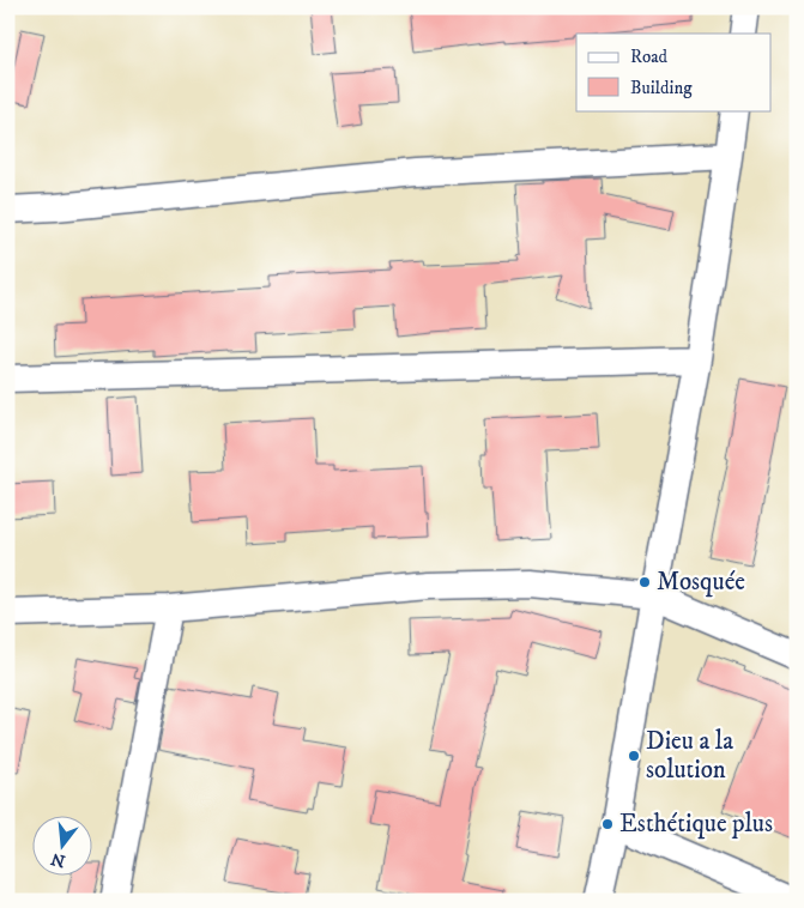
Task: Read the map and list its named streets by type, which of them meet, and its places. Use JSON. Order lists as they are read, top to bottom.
{
  "places": ["Mosquée", "Dieu a la solution", "Esthétique plus"],
  "legend": ["Road", "Building"],
  "north": "bottom"
}
